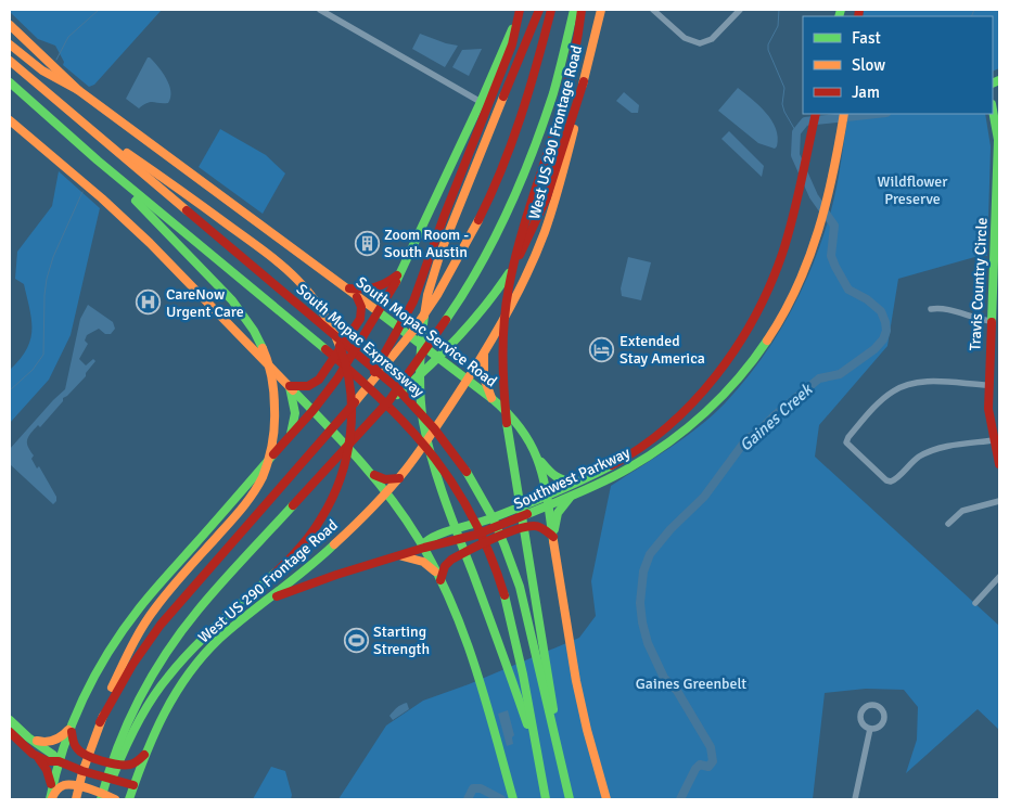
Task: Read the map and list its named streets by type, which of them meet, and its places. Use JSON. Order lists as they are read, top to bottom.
{
  "streets": {
    "main road": [
      "West US 290 Frontage Road",
      "Travis Country Circle",
      "South Mopac Service Road",
      "South Mopac Expressway",
      "Southwest Parkway"
    ]
  },
  "crossings": [
    ["West US 290 Frontage Road", "South Mopac Service Road"],
    ["West US 290 Frontage Road", "Southwest Parkway"],
    ["South Mopac Service Road", "Southwest Parkway"]
  ],
  "water": ["Gaines Creek"],
  "parks": ["Wildflower Preserve", "Gaines Greenbelt"],
  "places": {
    "building": ["Zoom Room - South Austin"],
    "hospital": ["CareNow Urgent Care"],
    "hotel": ["Extended Stay America"],
    "sports": ["Starting Strength"]
  },
  "legend": ["Fast", "Slow", "Jam"]
}
